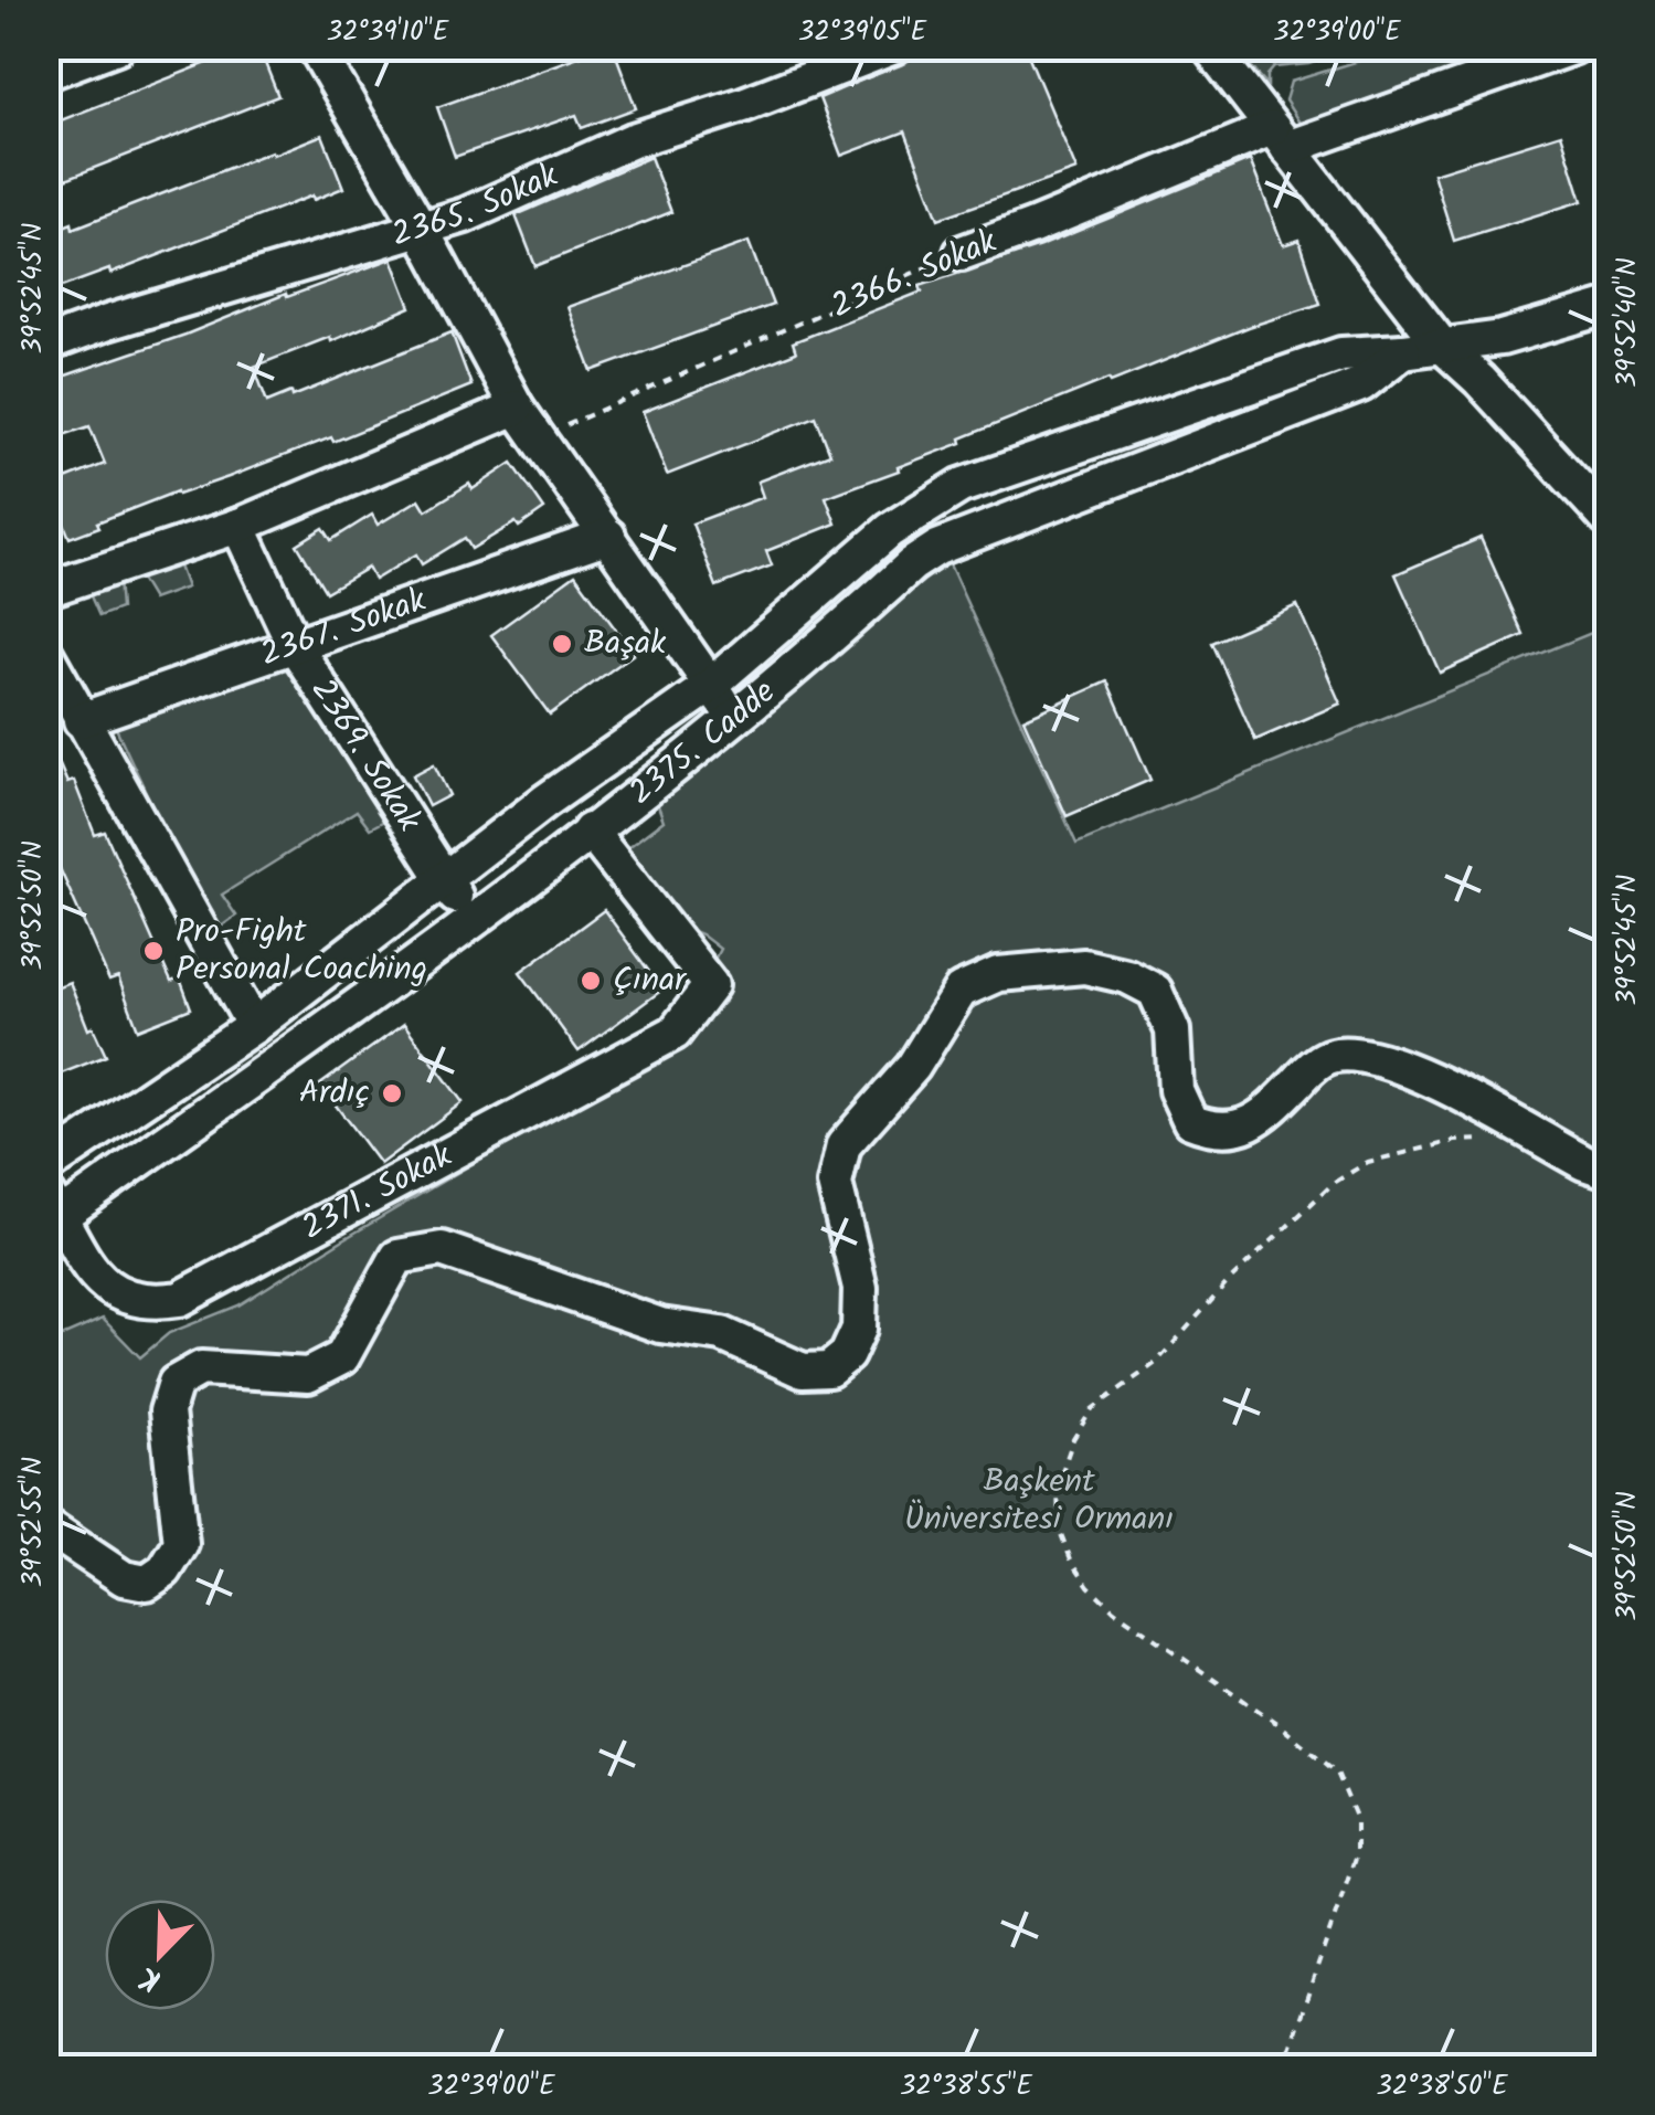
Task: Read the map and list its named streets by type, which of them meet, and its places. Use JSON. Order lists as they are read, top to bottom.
{
  "streets": {
    "street": [
      "2365. Sokak",
      "2366. Sokak",
      "2367. Sokak",
      "2375. Cadde",
      "2369. Sokak",
      "2371. Sokak"
    ]
  },
  "crossings": [
    ["2367. Sokak", "2369. Sokak"],
    ["2375. Cadde", "2369. Sokak"],
    ["2375. Cadde", "2371. Sokak"]
  ],
  "parks": ["Başkent Üniversitesi Ormanı"],
  "places": [
    "Başak",
    "Pro-Fight Personal Coaching",
    "Çınar",
    "Ardıç"
  ],
  "north": "bottom left",
  "coordinates": [
    "32°39'10\"E",
    "32°39'05\"E",
    "32°39'00\"E",
    "39°52'45\"N",
    "39°52'40\"N",
    "39°52'50\"N",
    "39°52'55\"N",
    "32°38'55\"E",
    "32°38'50\"E"
  ]
}
